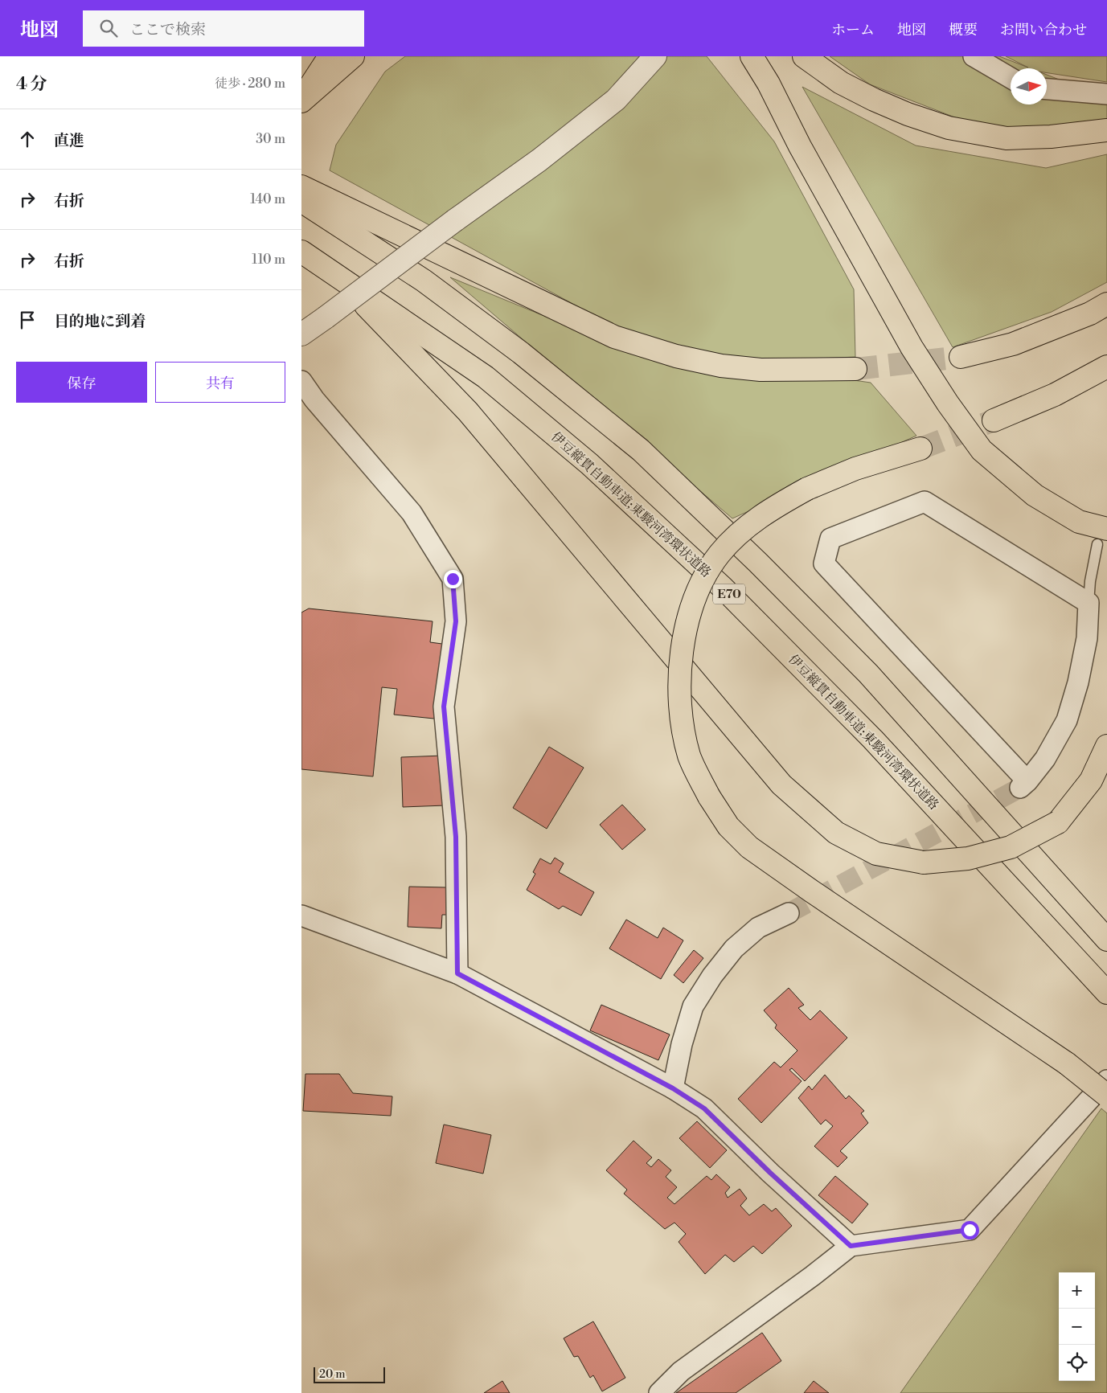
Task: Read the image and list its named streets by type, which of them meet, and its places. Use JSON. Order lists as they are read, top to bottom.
{
  "streets": {
    "main road": ["伊豆縦貫自動車道;東駿河湾環状道路", "E70"]
  },
  "scale_bar": "20 m",
  "north": "right",
  "page": {
    "header": "地図",
    "search": "ここで検索",
    "nav": [
      "ホーム",
      "地図",
      "概要",
      "お問い合わせ"
    ],
    "heading": ["4 分", "徒歩 · 280 m"],
    "list": [
      ["直進", "30 m"],
      ["右折", "140 m"],
      ["右折", "110 m"],
      "目的地に到着"
    ],
    "buttons": ["保存", "共有"],
    "map_buttons": ["+", "−"],
    "scale": "20 m"
  }
}
